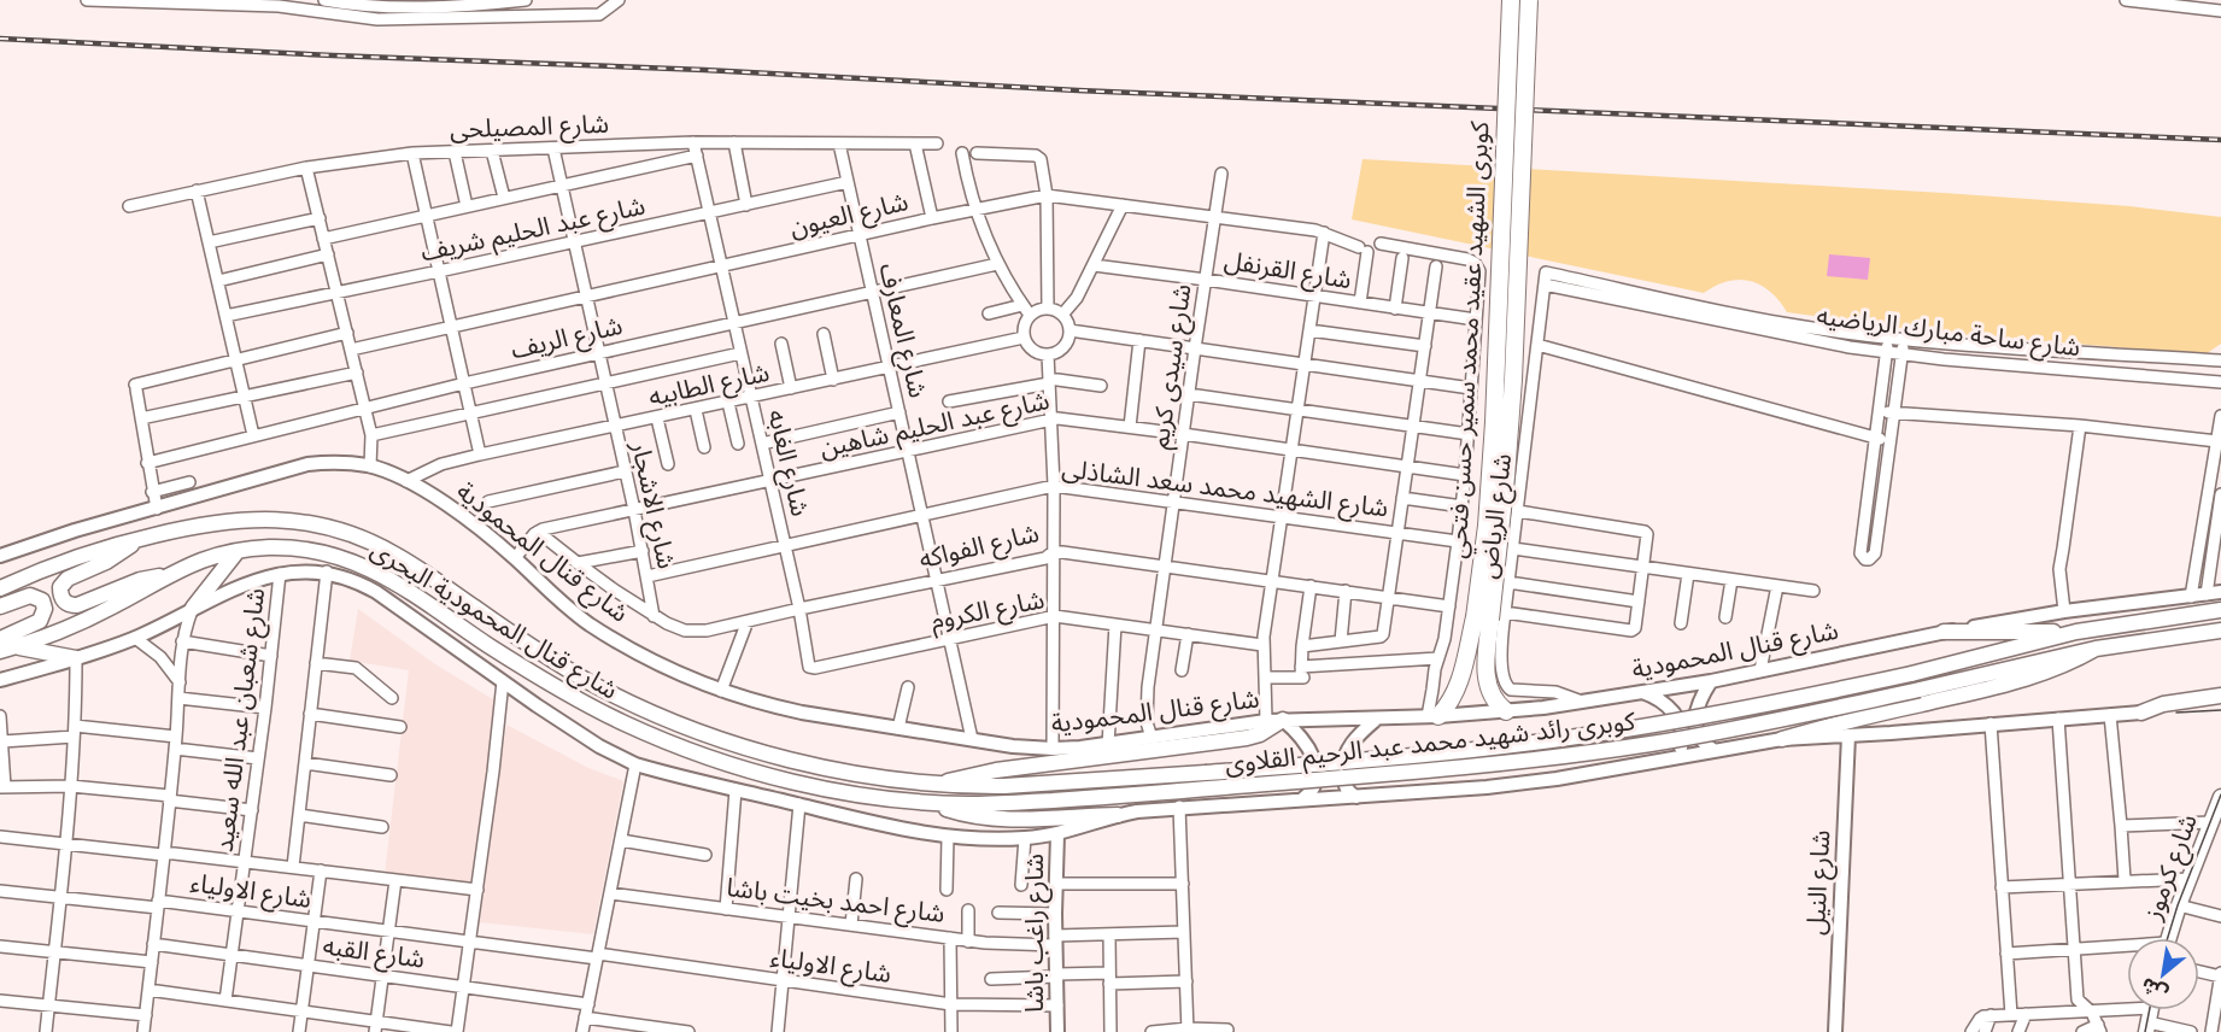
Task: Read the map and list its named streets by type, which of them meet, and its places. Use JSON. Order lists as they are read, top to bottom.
{
  "streets": {
    "main road": [
      "كوبرى الشهيد عقيد محمد سمير حسن فتحي",
      "شارع قنال المحمودية البحرى",
      "كوبرى رائد شهيد محمد عبد الرحيم القلاوى",
      "شارع كرموز"
    ],
    "street": [
      "شارع المصيلحى",
      "شارع العيون",
      "شارع عبد الحليم شريف",
      "شارع القرنفل",
      "شارع المعارف",
      "شارع ساحة مبارك الرياضيه",
      "شارع الريف",
      "شارع سيدى كريم",
      "شارع الطابيه",
      "شارع عبد الحليم شاهين",
      "شارع الغابه",
      "شارع الشهيد محمد سعد الشاذلى",
      "شارع الاشجار",
      "شارع الرياض",
      "شارع الفواكه",
      "شارع قنال المحمودية",
      "شارع الكروم",
      "شارع شعبان عبد الله سعيد",
      "شارع النيل",
      "شارع الاولياء",
      "شارع احمد بخيت باشا",
      "شارع راغب باشا",
      "شارع القبه"
    ]
  },
  "crossings": [
    ["شارع المصيلحى", "شارع المعارف"],
    ["شارع المصيلحى", "شارع الغابه"],
    ["شارع المصيلحى", "شارع الاشجار"],
    ["شارع العيون", "شارع القرنفل"],
    ["شارع العيون", "شارع المعارف"],
    ["شارع العيون", "شارع سيدى كريم"],
    ["شارع العيون", "شارع الغابه"],
    ["شارع العيون", "شارع الاشجار"],
    ["شارع عبد الحليم شريف", "شارع المعارف"],
    ["شارع عبد الحليم شريف", "شارع الغابه"],
    ["شارع عبد الحليم شريف", "شارع الاشجار"],
    ["شارع القرنفل", "شارع سيدى كريم"],
    ["شارع المعارف", "شارع الريف"],
    ["شارع المعارف", "شارع الطابيه"],
    ["شارع المعارف", "شارع عبد الحليم شاهين"],
    ["شارع المعارف", "شارع الشهيد محمد سعد الشاذلى"],
    ["شارع المعارف", "شارع الفواكه"],
    ["شارع المعارف", "شارع قنال المحمودية"],
    ["شارع المعارف", "شارع الكروم"],
    ["شارع ساحة مبارك الرياضيه", "شارع الرياض"],
    ["شارع الريف", "شارع الغابه"],
    ["شارع الريف", "شارع الاشجار"],
    ["كوبرى الشهيد عقيد محمد سمير حسن فتحي", "شارع الرياض"],
    ["كوبرى الشهيد عقيد محمد سمير حسن فتحي", "شارع قنال المحمودية"],
    ["شارع سيدى كريم", "شارع عبد الحليم شاهين"],
    ["شارع سيدى كريم", "شارع الشهيد محمد سعد الشاذلى"],
    ["شارع سيدى كريم", "شارع الفواكه"],
    ["شارع سيدى كريم", "شارع قنال المحمودية"],
    ["شارع سيدى كريم", "شارع الكروم"],
    ["شارع الطابيه", "شارع الغابه"],
    ["شارع الطابيه", "شارع الاشجار"],
    ["شارع الطابيه", "شارع قنال المحمودية"],
    ["شارع عبد الحليم شاهين", "شارع الغابه"],
    ["شارع عبد الحليم شاهين", "شارع الاشجار"],
    ["شارع عبد الحليم شاهين", "شارع الفواكه"],
    ["شارع الغابه", "شارع الشهيد محمد سعد الشاذلى"],
    ["شارع الغابه", "شارع الفواكه"],
    ["شارع الغابه", "شارع الكروم"],
    ["شارع الشهيد محمد سعد الشاذلى", "شارع الاشجار"],
    ["شارع الاشجار", "شارع الفواكه"],
    ["شارع الرياض", "شارع قنال المحمودية"],
    ["شارع قنال المحمودية البحرى", "كوبرى رائد شهيد محمد عبد الرحيم القلاوى"],
    ["شارع شعبان عبد الله سعيد", "شارع الاولياء"],
    ["شارع شعبان عبد الله سعيد", "شارع القبه"],
    ["شارع الاولياء", "شارع راغب باشا"],
    ["شارع احمد بخيت باشا", "شارع راغب باشا"]
  ],
  "north": "bottom left"
}
